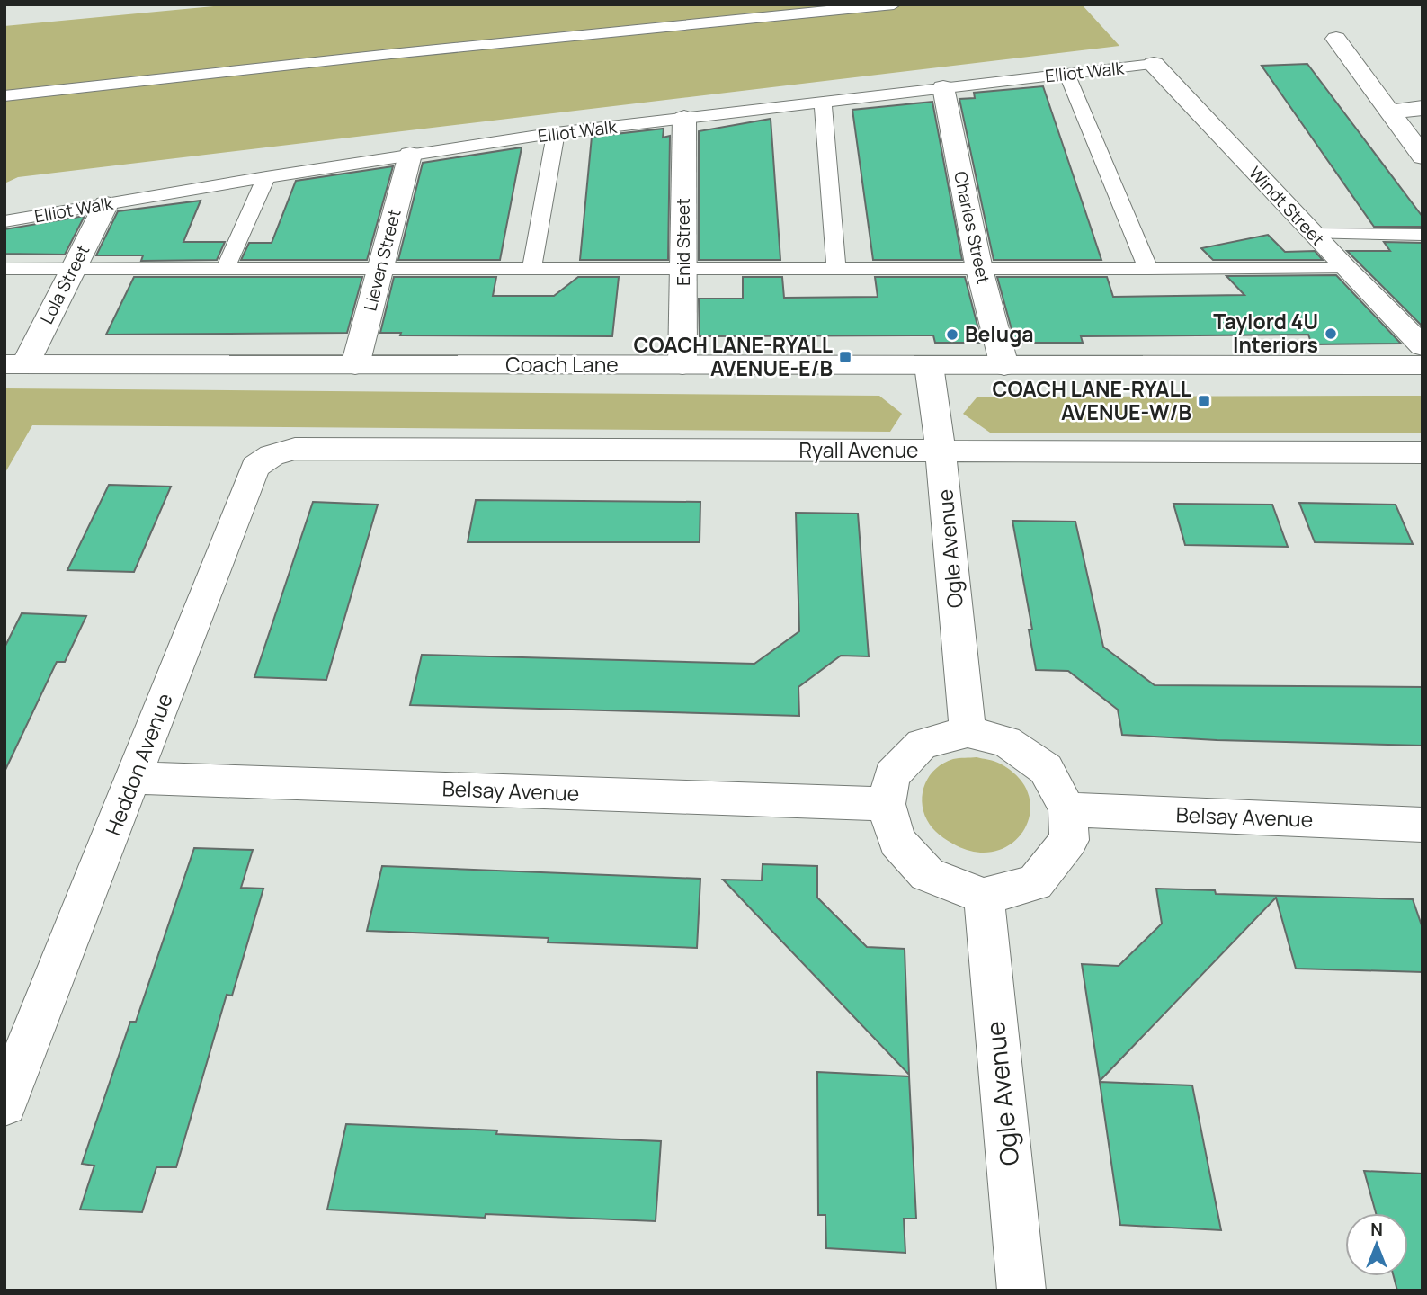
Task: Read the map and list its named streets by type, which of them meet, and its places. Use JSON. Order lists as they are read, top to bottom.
{
  "streets": {
    "street": [
      "Windt Street",
      "Charles Street",
      "Enid Street",
      "Lieven Street",
      "Lola Street",
      "Coach Lane",
      "Ryall Avenue",
      "Ogle Avenue",
      "Heddon Avenue",
      "Belsay Avenue"
    ],
    "lane": ["Elliot Walk"]
  },
  "crossings": [
    ["Elliot Walk", "Windt Street"],
    ["Elliot Walk", "Charles Street"],
    ["Elliot Walk", "Enid Street"],
    ["Elliot Walk", "Lieven Street"],
    ["Elliot Walk", "Lola Street"],
    ["Charles Street", "Coach Lane"],
    ["Enid Street", "Coach Lane"],
    ["Lieven Street", "Coach Lane"],
    ["Lola Street", "Coach Lane"],
    ["Coach Lane", "Ogle Avenue"],
    ["Ryall Avenue", "Ogle Avenue"],
    ["Ryall Avenue", "Heddon Avenue"],
    ["Ogle Avenue", "Belsay Avenue"],
    ["Heddon Avenue", "Belsay Avenue"]
  ],
  "places": {
    "other": ["Taylord 4U Interiors", "Beluga"],
    "transit": ["COACH LANE-RYALL AVENUE-E/B", "COACH LANE-RYALL AVENUE-W/B"]
  },
  "north": "top"
}
